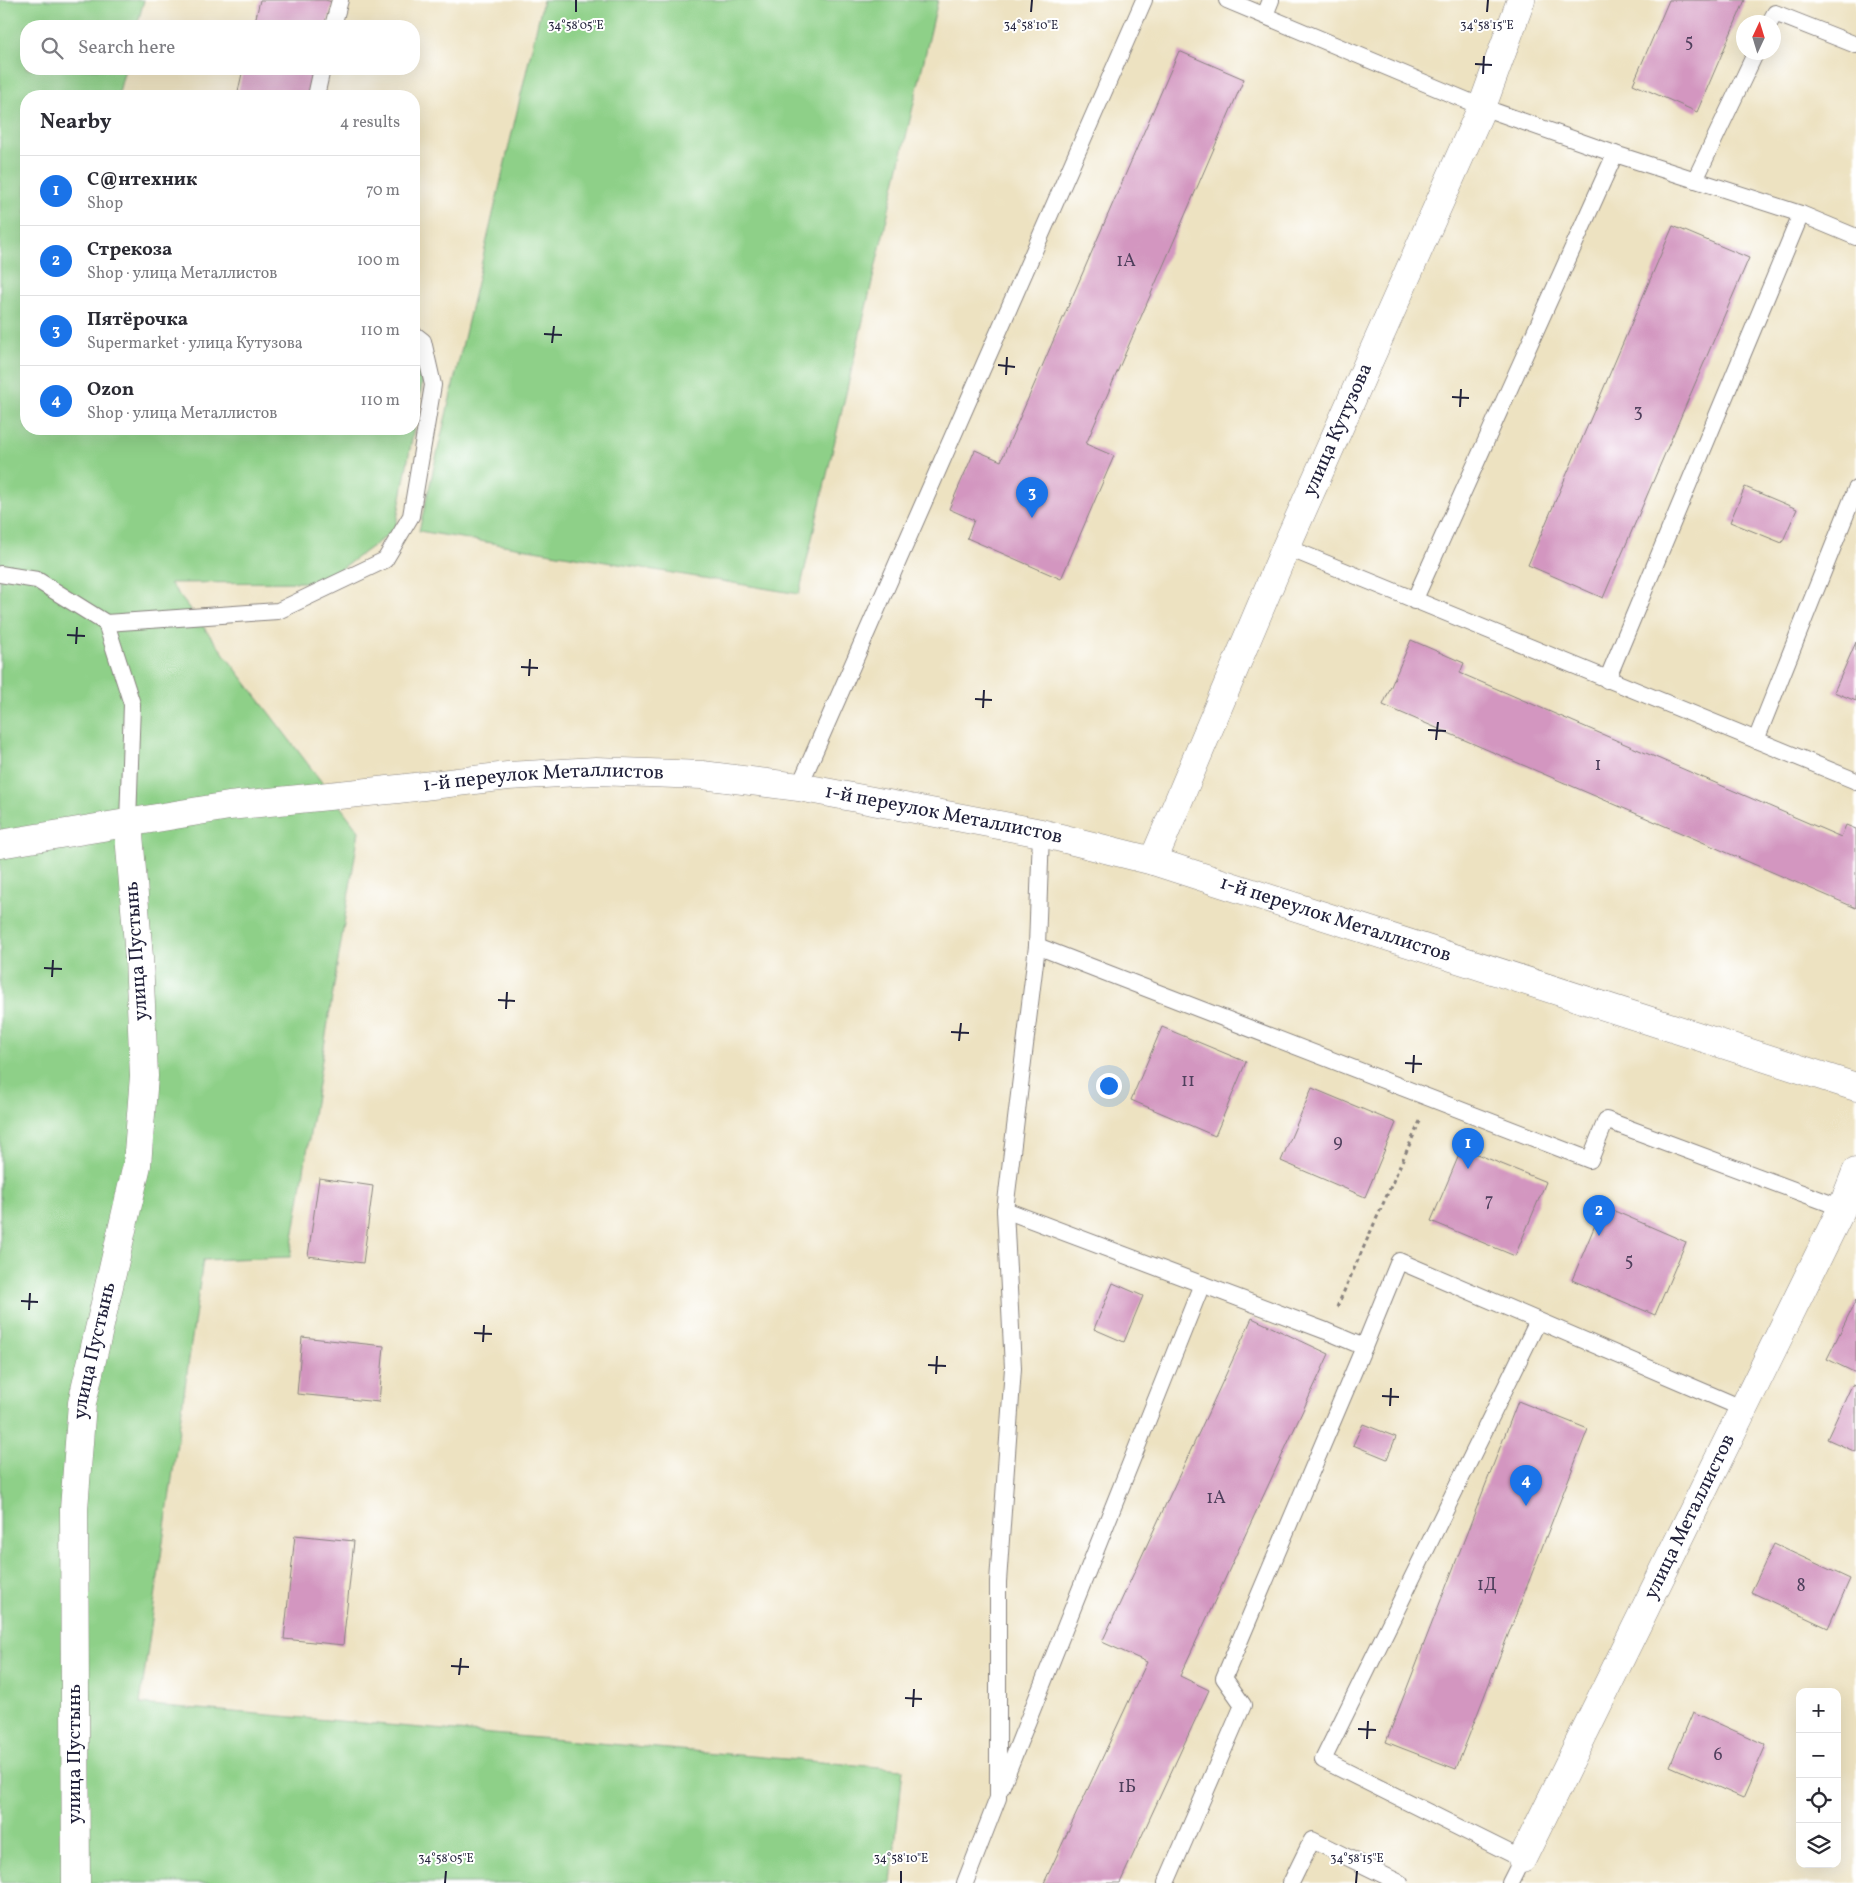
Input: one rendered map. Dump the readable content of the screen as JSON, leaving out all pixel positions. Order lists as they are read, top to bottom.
{
  "streets": {
    "street": [
      "улица Кутузова",
      "1-й переулок Металлистов",
      "улица Пустынь",
      "улица Металлистов"
    ]
  },
  "crossings": [
    ["улица Кутузова", "1-й переулок Металлистов"],
    ["1-й переулок Металлистов", "улица Пустынь"]
  ],
  "house_numbers": [
    "5",
    "1А",
    "3",
    "1",
    "11",
    "9",
    "7",
    "5",
    "1А",
    "1Д",
    "8",
    "6",
    "1Б"
  ],
  "north": "top",
  "page": {
    "search": "Search here",
    "heading": ["Nearby", "4 results"],
    "list": [
      {
        "mark": "1",
        "name": "С@нтехник",
        "note": "Shop",
        "value": "70 m"
      },
      {
        "mark": "2",
        "name": "Стрекоза",
        "note": "Shop · улица Металлистов",
        "value": "100 m"
      },
      {
        "mark": "3",
        "name": "Пятёрочка",
        "note": "Supermarket · улица Кутузова",
        "value": "110 m"
      },
      {
        "mark": "4",
        "name": "Ozon",
        "note": "Shop · улица Металлистов",
        "value": "110 m"
      }
    ],
    "pins": [
      "3",
      "1",
      "2",
      "4"
    ],
    "map_buttons": ["+", "−"]
  },
  "coordinates": ["34°58'05\"E", "34°58'10\"E", "34°58'15\"E"]
}
